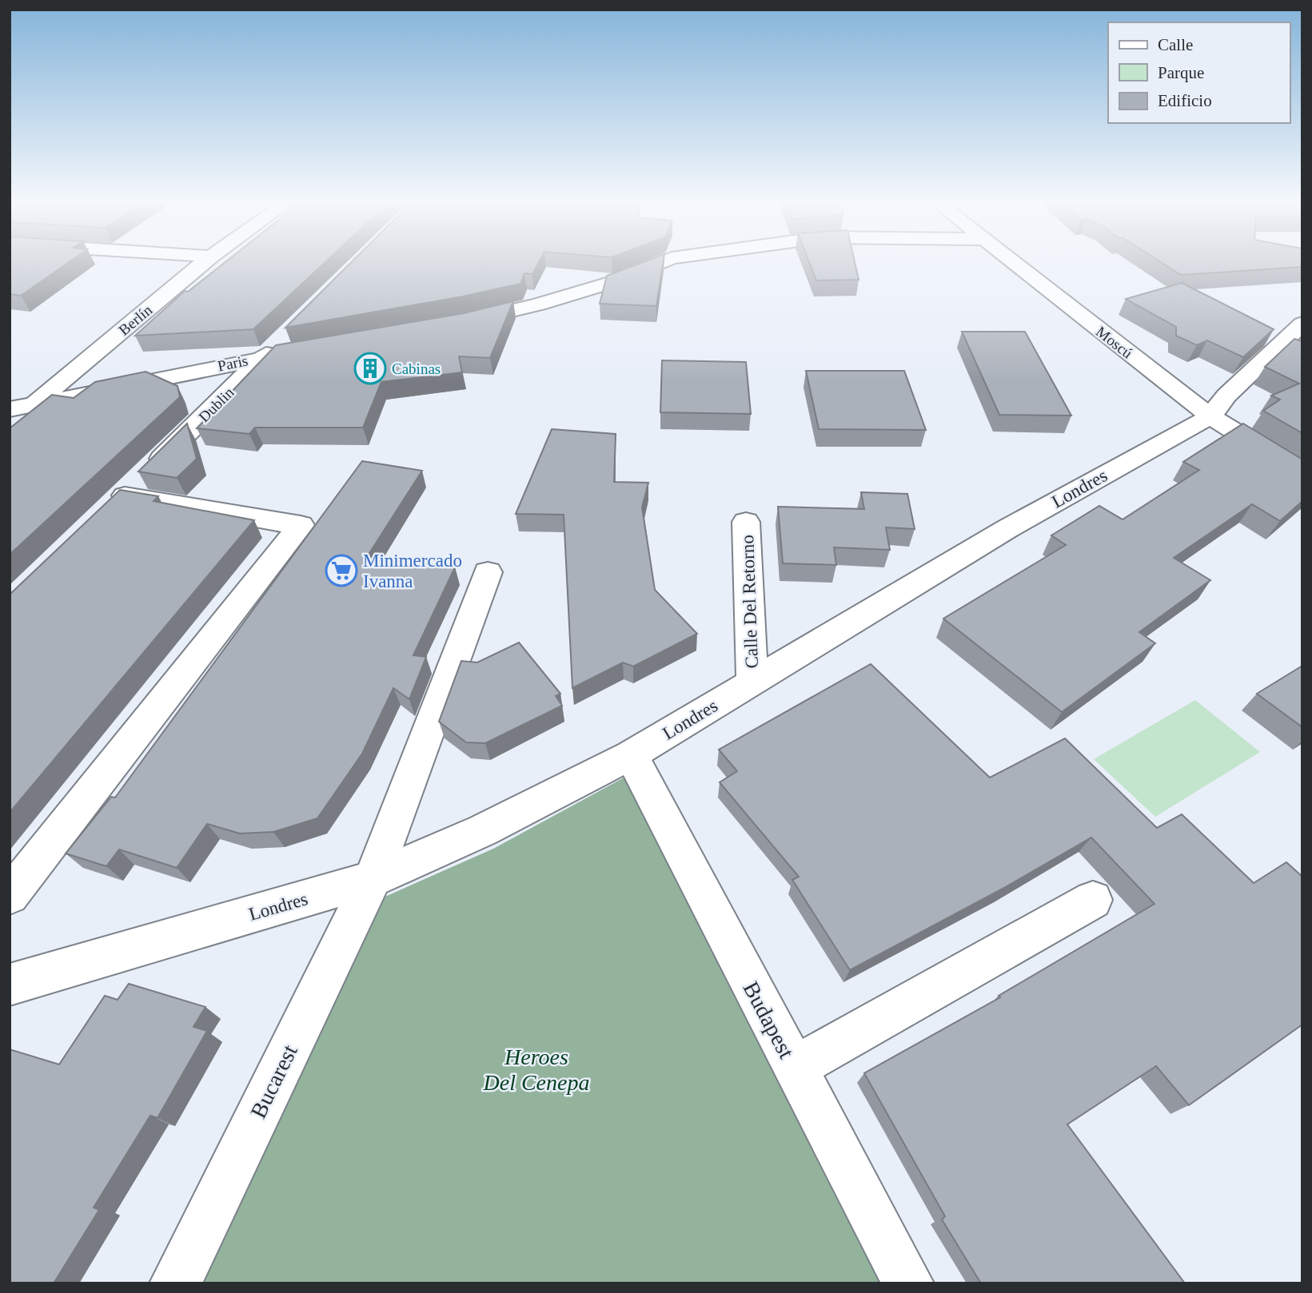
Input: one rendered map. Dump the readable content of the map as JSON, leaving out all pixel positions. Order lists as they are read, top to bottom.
{
  "streets": {
    "street": [
      "Berlín",
      "Moscú",
      "Paris",
      "Dublin",
      "Londres",
      "Calle Del Retorno",
      "Budapest",
      "Bucarest"
    ]
  },
  "crossings": [
    ["Berlín", "Paris"],
    ["Moscú", "Londres"],
    ["Paris", "Dublin"],
    ["Londres", "Calle Del Retorno"],
    ["Londres", "Budapest"],
    ["Londres", "Bucarest"]
  ],
  "parks": ["Heroes Del Cenepa"],
  "places": {
    "building": ["Cabinas"],
    "supermarket": ["Minimercado Ivanna"]
  },
  "legend": ["Calle", "Parque", "Edificio"]
}
